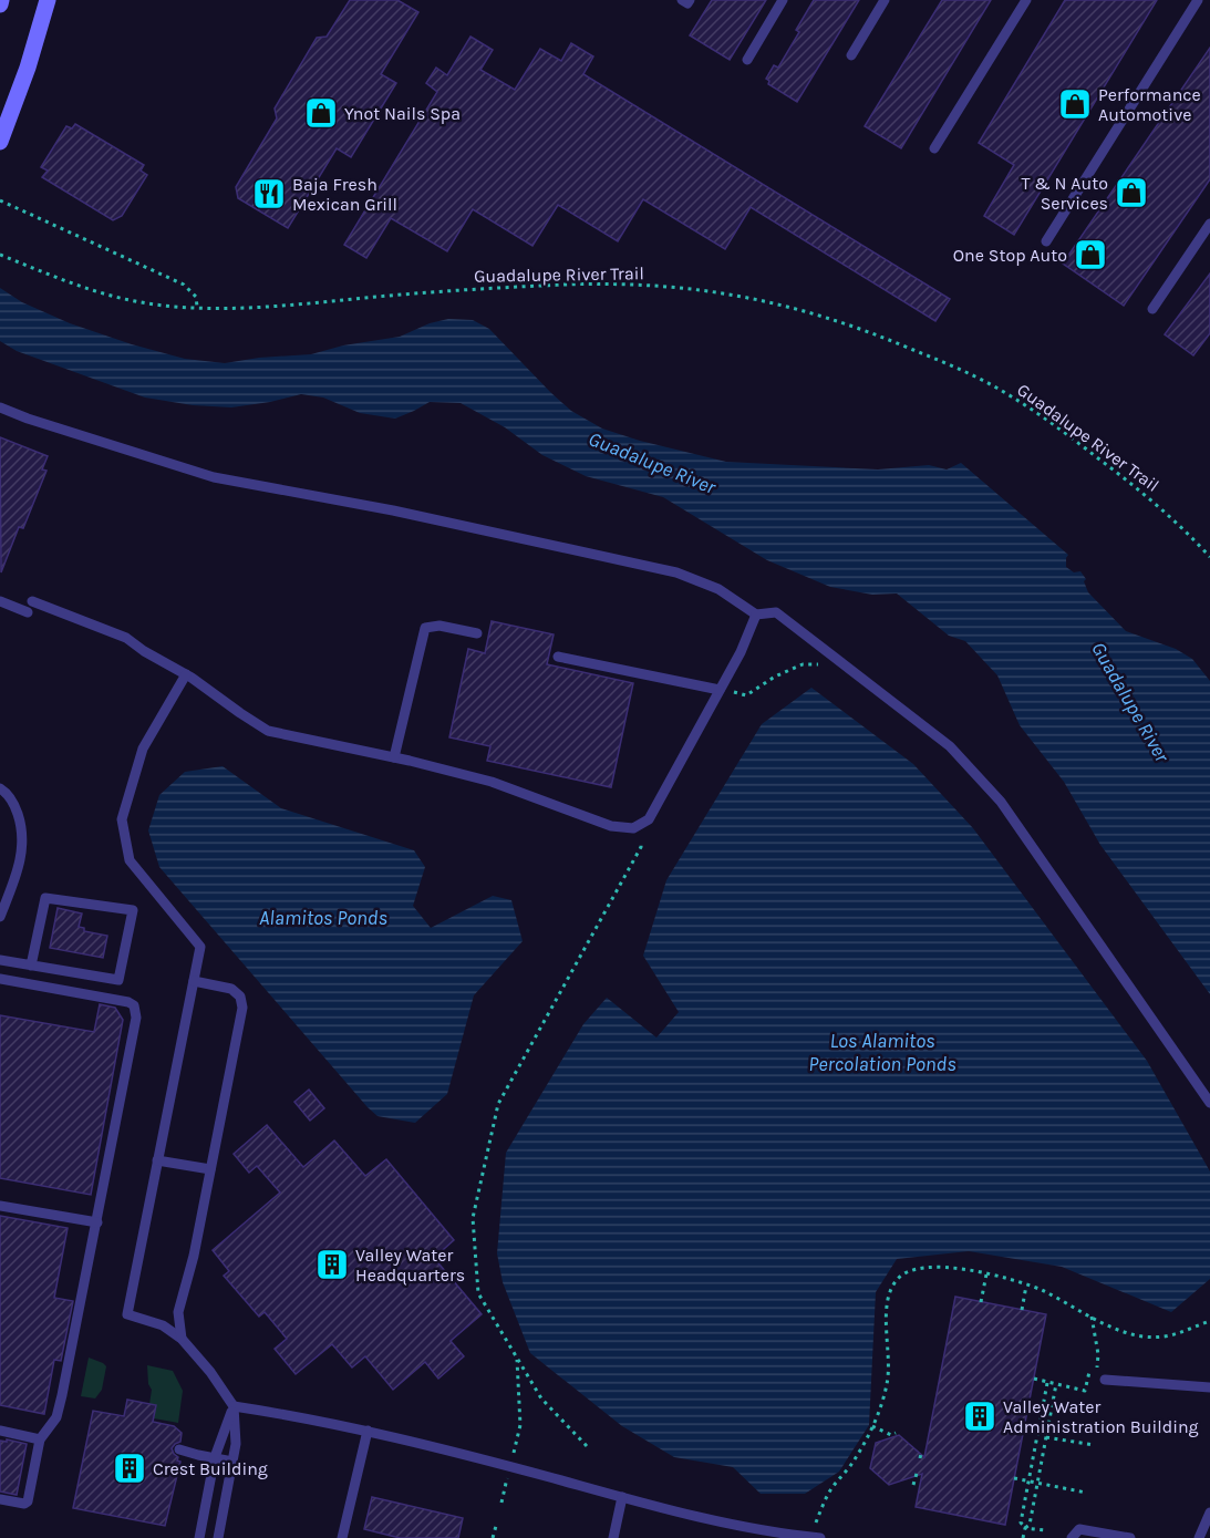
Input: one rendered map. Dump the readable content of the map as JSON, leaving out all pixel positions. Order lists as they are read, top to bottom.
{
  "streets": {
    "path": ["Guadalupe River Trail"]
  },
  "water": ["Guadalupe River", "Alamitos Ponds", "Los Alamitos Percolation Ponds"],
  "places": {
    "shop": [
      "Performance Automotive",
      "Ynot Nails Spa",
      "T & N Auto Services",
      "One Stop Auto"
    ],
    "restaurant": ["Baja Fresh Mexican Grill"],
    "building": ["Valley Water Headquarters", "Valley Water Administration Building", "Crest Building"]
  }
}
